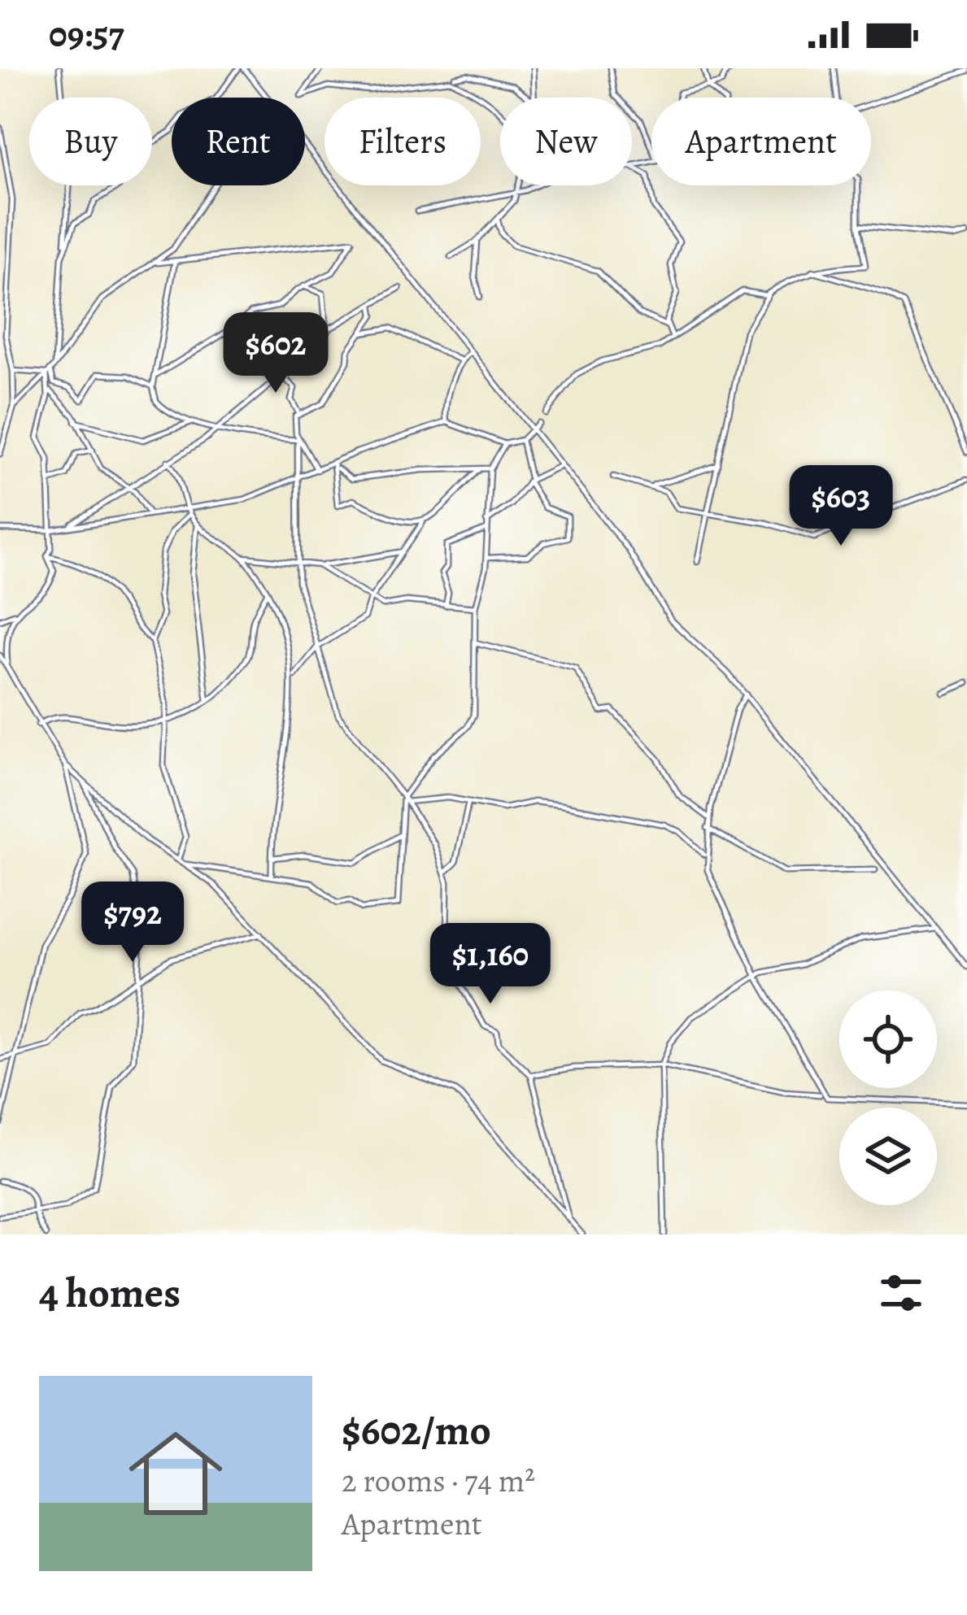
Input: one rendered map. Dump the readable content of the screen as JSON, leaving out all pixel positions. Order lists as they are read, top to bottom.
{
  "page": {
    "status": "09:57",
    "chip": [
      "Buy",
      "Rent",
      "Filters",
      "New",
      "Apartment"
    ],
    "price": [
      "$602",
      "$603",
      "$792",
      "$1,160"
    ],
    "heading": "4 homes",
    "list": [
      {
        "name": "$602/mo",
        "note": "2 rooms · 74 m² · Apartment"
      }
    ]
  }
}
